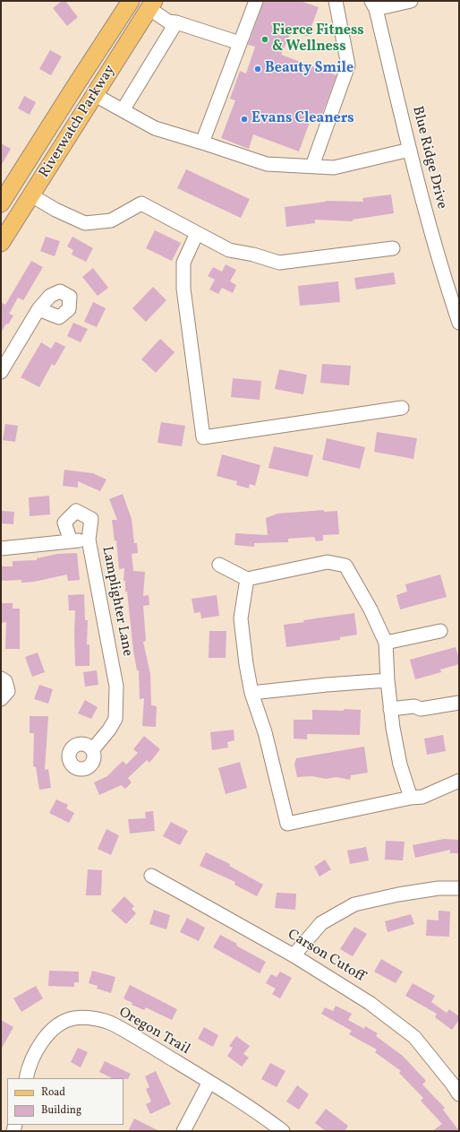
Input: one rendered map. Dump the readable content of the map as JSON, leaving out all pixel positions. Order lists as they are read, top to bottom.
{
  "streets": {
    "main road": ["Riverwatch Parkway"],
    "street": [
      "Blue Ridge Drive",
      "Lamplighter Lane",
      "Carson Cutoff",
      "Oregon Trail"
    ]
  },
  "places": ["Fierce Fitness & Wellness", "Beauty Smile", "Evans Cleaners"],
  "legend": ["Road", "Building"]
}
